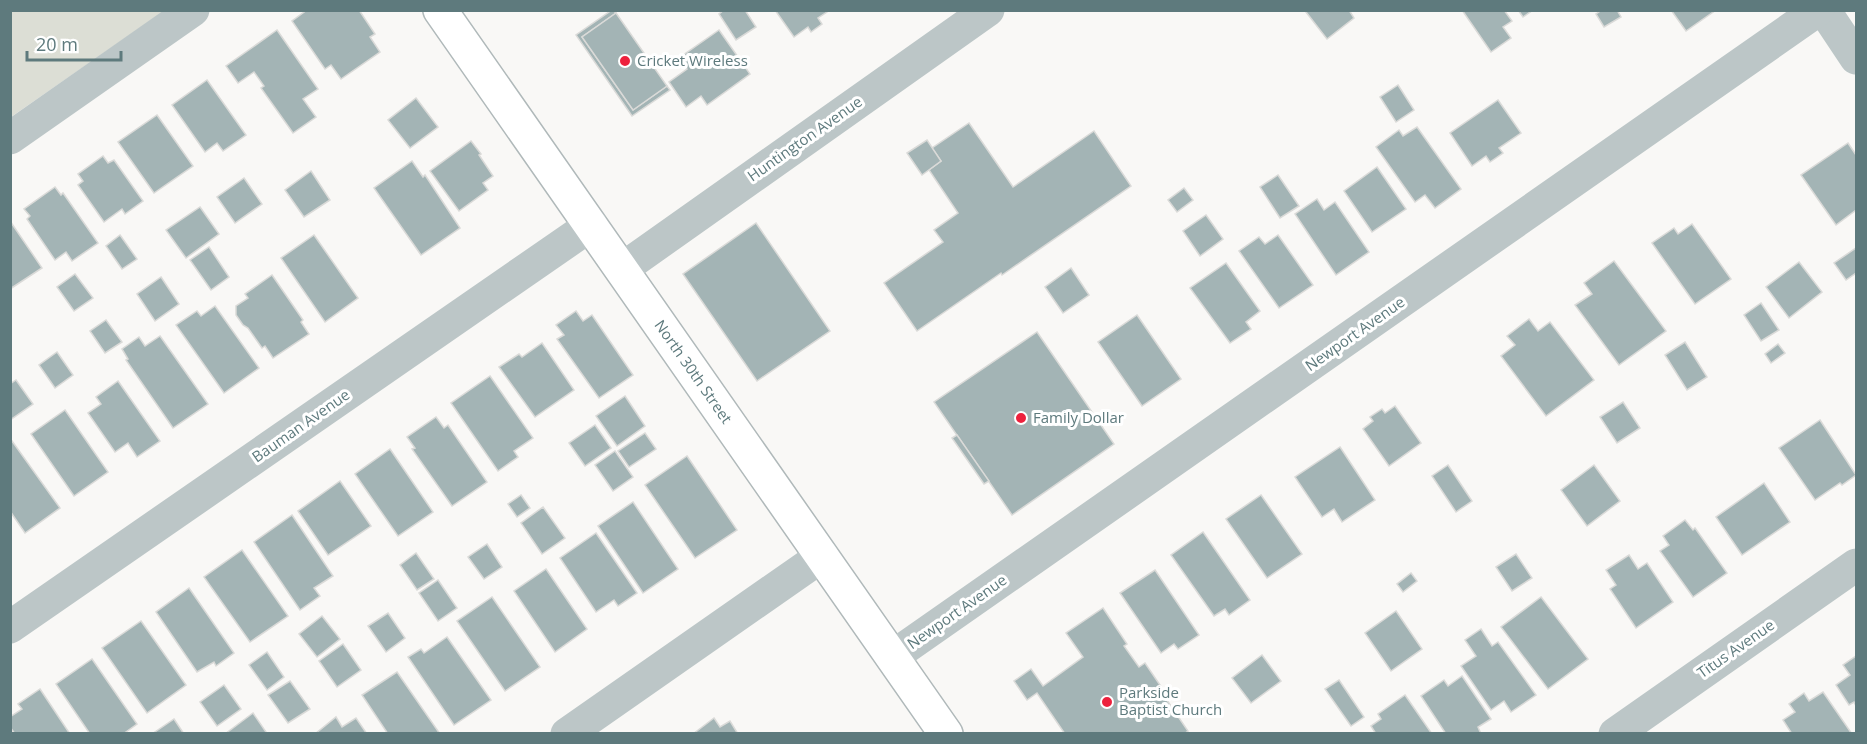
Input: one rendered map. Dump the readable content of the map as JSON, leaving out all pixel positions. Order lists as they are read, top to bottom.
{
  "streets": {
    "highway": ["North 30th Street"],
    "street": [
      "Huntington Avenue",
      "Newport Avenue",
      "Bauman Avenue",
      "Titus Avenue"
    ]
  },
  "crossings": [
    ["Huntington Avenue", "North 30th Street"],
    ["Newport Avenue", "North 30th Street"],
    ["North 30th Street", "Bauman Avenue"]
  ],
  "places": ["Cricket Wireless", "Family Dollar", "Parkside Baptist Church"],
  "scale_bar": "20 m"
}
